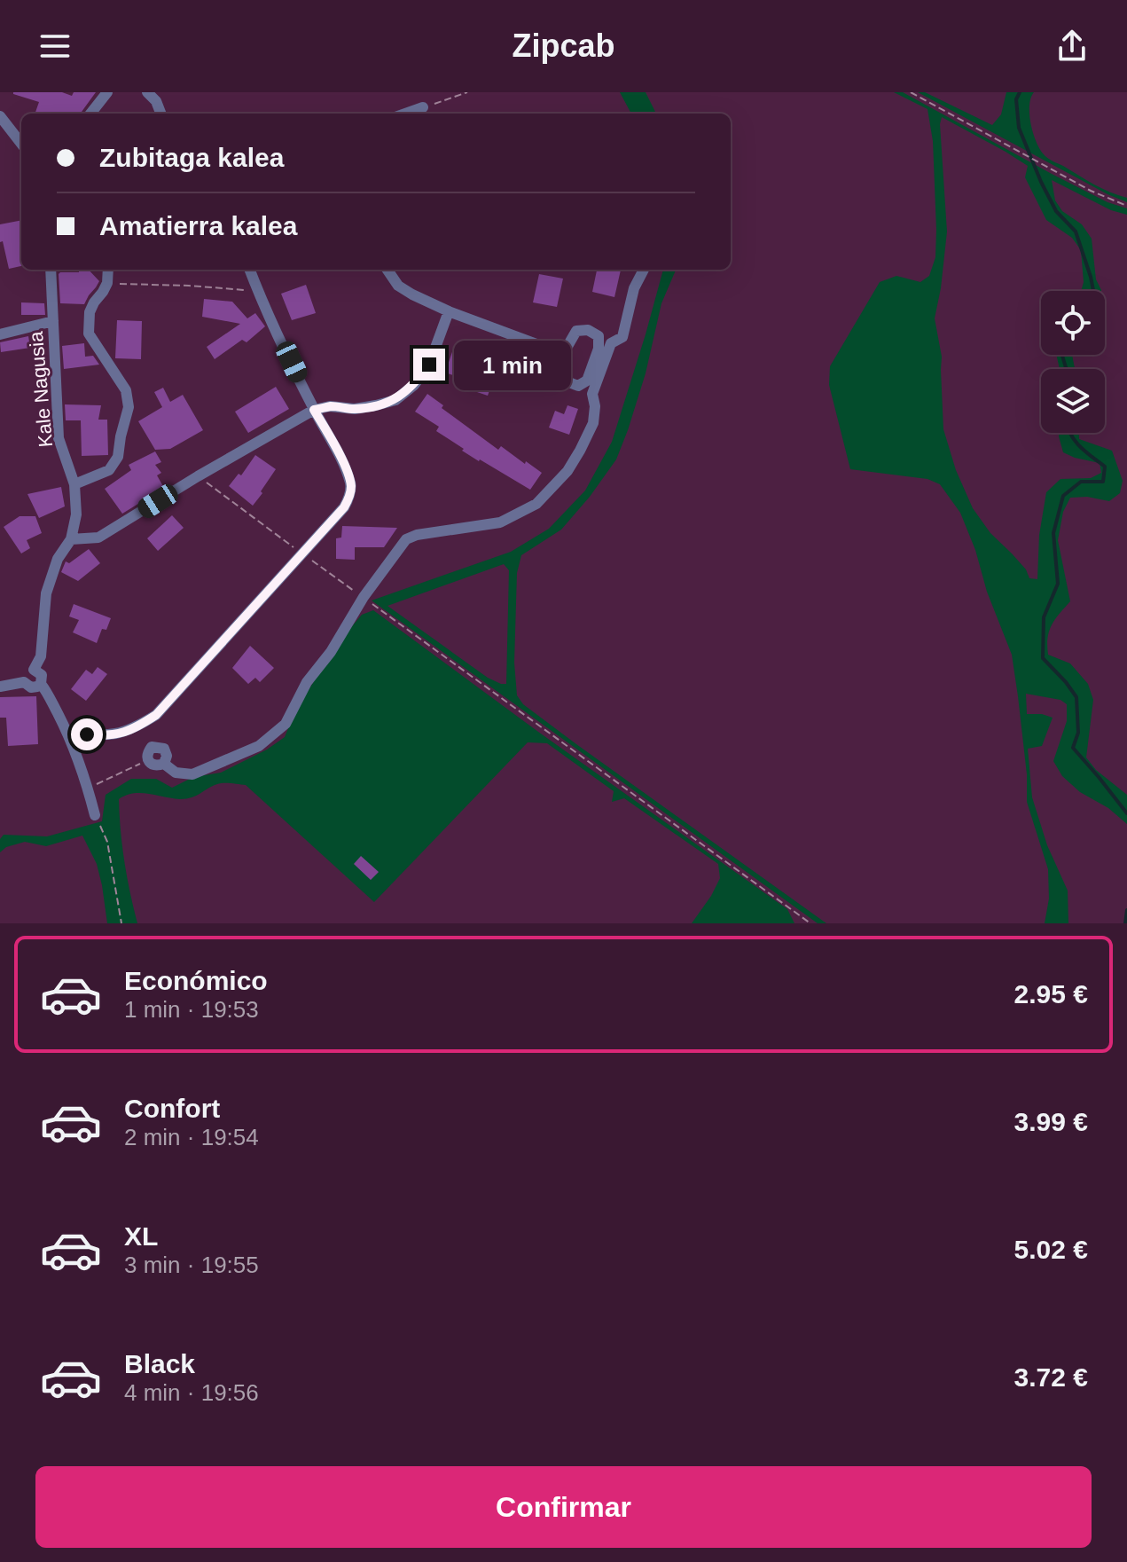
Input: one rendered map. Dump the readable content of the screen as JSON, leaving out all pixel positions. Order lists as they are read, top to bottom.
{
  "streets": {
    "street": ["Kale Nagusia"]
  },
  "page": {
    "header": "Zipcab",
    "banner": ["Zubitaga kalea", "Amatierra kalea"],
    "bubble": "1 min",
    "list": [
      {
        "name": "Económico",
        "note": "1 min · 19:53",
        "value": "2.95 €"
      },
      {
        "name": "Confort",
        "note": "2 min · 19:54",
        "value": "3.99 €"
      },
      {
        "name": "XL",
        "note": "3 min · 19:55",
        "value": "5.02 €"
      },
      {
        "name": "Black",
        "note": "4 min · 19:56",
        "value": "3.72 €"
      }
    ],
    "buttons": "Confirmar"
  }
}
